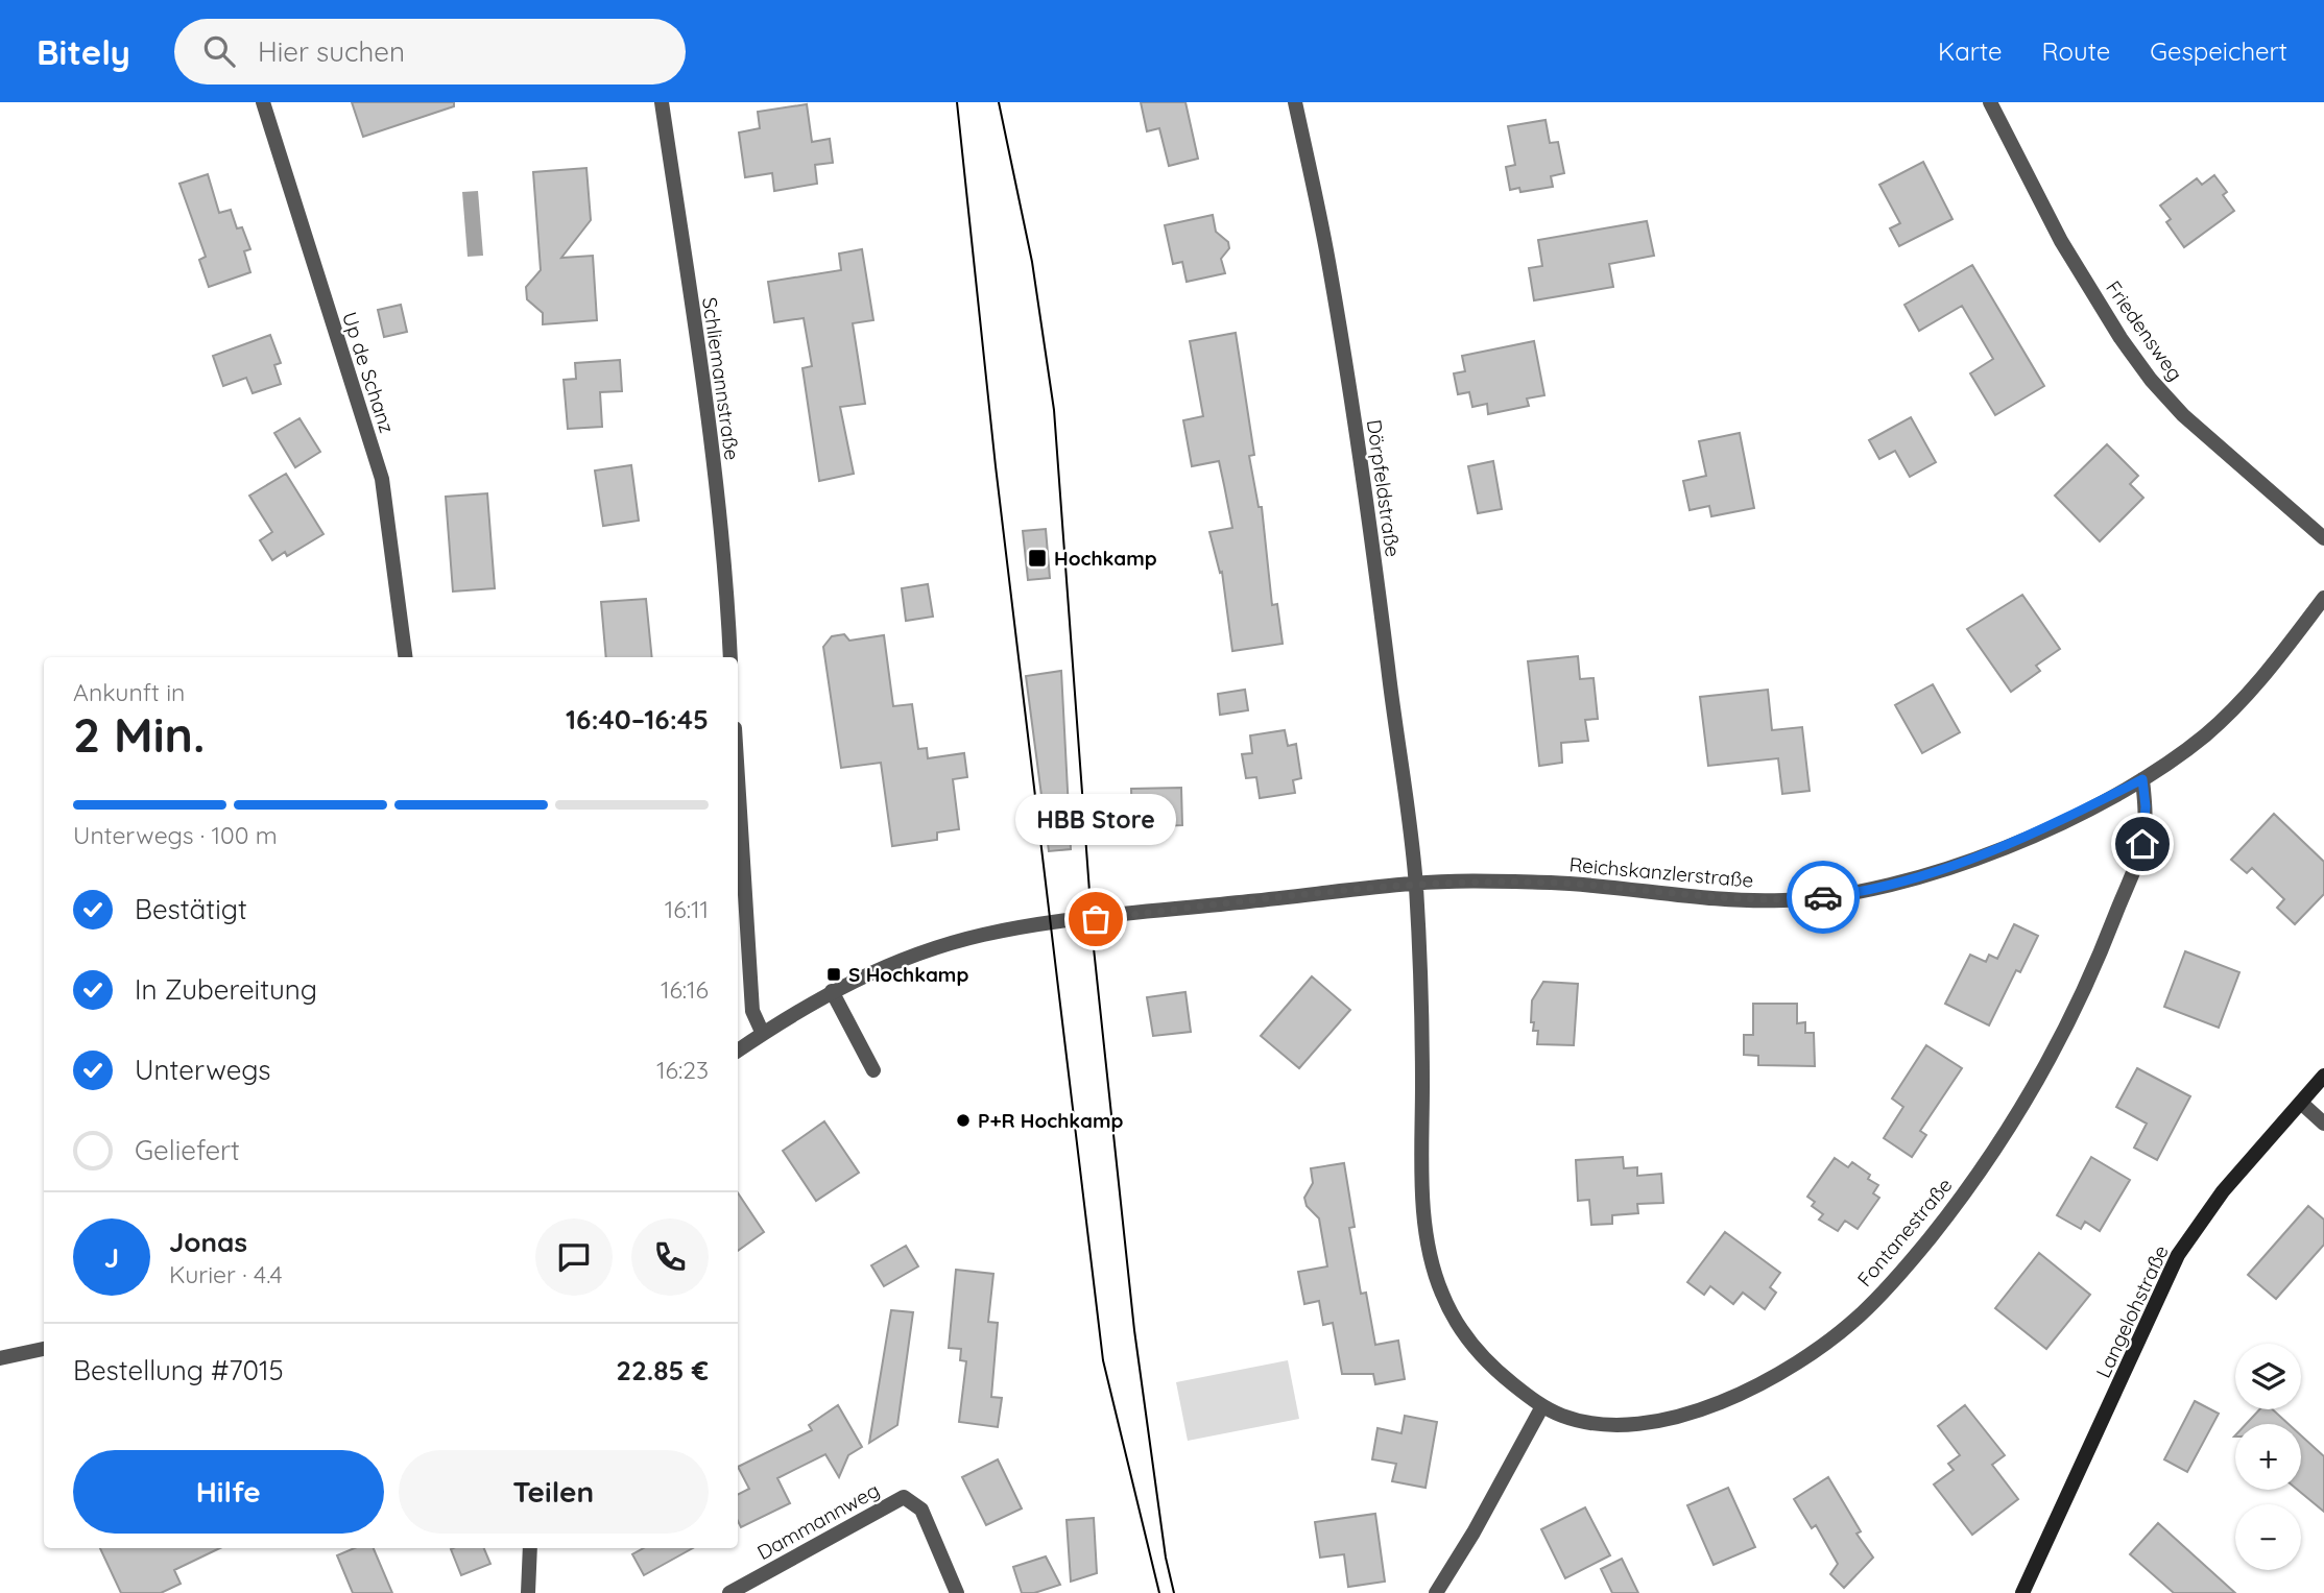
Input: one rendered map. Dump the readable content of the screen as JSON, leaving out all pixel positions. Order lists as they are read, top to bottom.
{
  "streets": {
    "street": [
      "Friedensweg",
      "Up de Schanz",
      "Schliemannstraße",
      "Dörpfeldstraße",
      "Reichskanzlerstraße",
      "Fontanestraße",
      "Langelohstraße",
      "Dammannweg"
    ]
  },
  "crossings": [
    ["Dörpfeldstraße", "Reichskanzlerstraße"],
    ["Dörpfeldstraße", "Fontanestraße"],
    ["Reichskanzlerstraße", "Fontanestraße"]
  ],
  "places": {
    "transit": ["Hochkamp", "S Hochkamp"],
    "other": ["HBB Store", "P+R Hochkamp"]
  },
  "page": {
    "header": "Bitely",
    "search": "Hier suchen",
    "nav": ["Karte", "Route", "Gespeichert"],
    "heading": ["2 Min.", "Ankunft in", "16:40–16:45"],
    "panel": [
      "Jonas",
      "Kurier · 4.4",
      "Bestellung #7015",
      "22.85 €"
    ],
    "bar": "Unterwegs · 100 m",
    "bubble": "HBB Store",
    "list": [
      ["Bestätigt", "16:11"],
      ["In Zubereitung", "16:16"],
      ["Unterwegs", "16:23"],
      "Geliefert"
    ],
    "round": "J",
    "map_buttons": ["+", "−"],
    "buttons": ["Hilfe", "Teilen"]
  }
}
